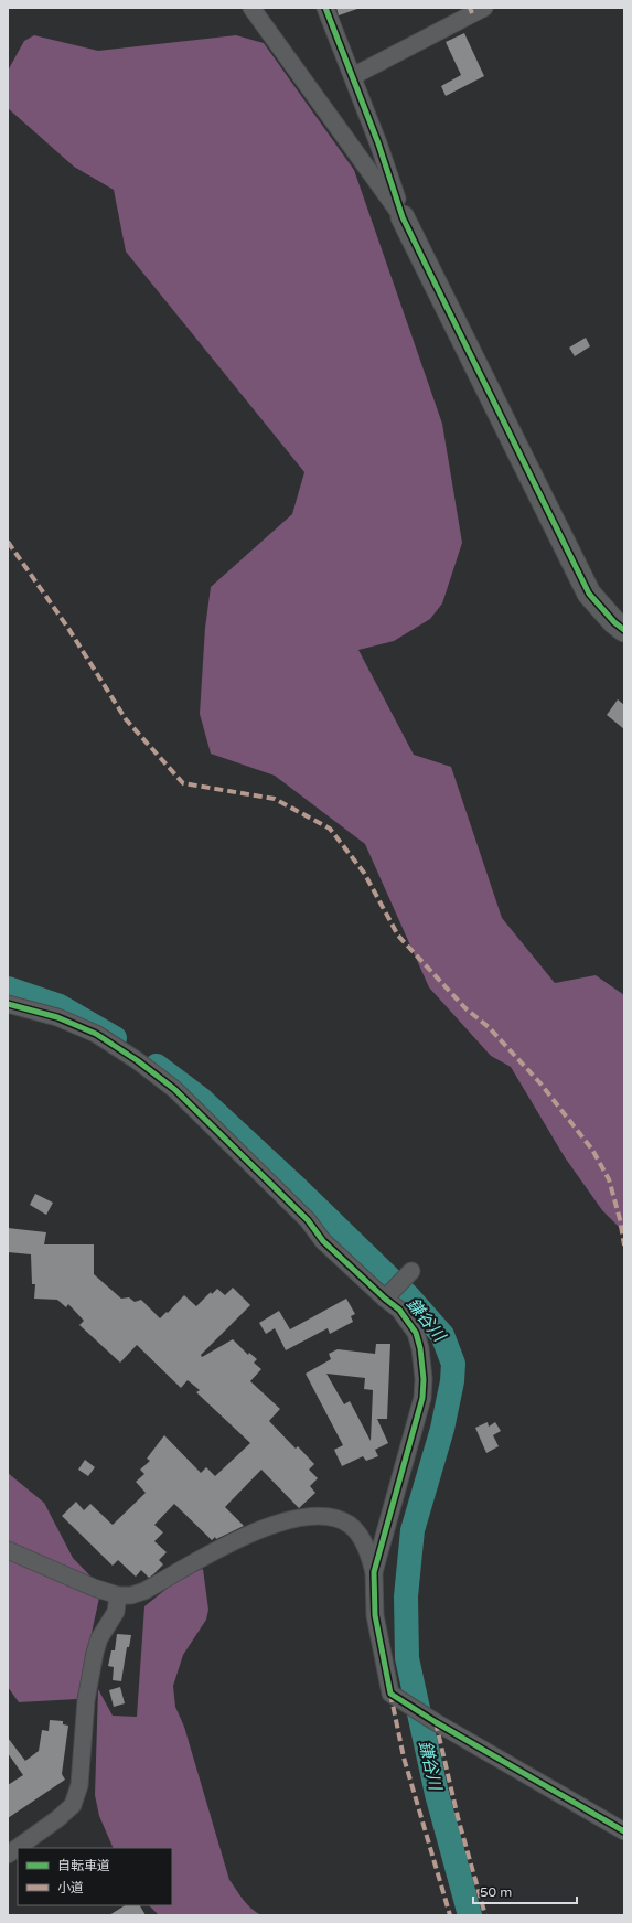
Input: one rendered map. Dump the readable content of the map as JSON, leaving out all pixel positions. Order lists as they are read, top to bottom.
{
  "water": ["鎌谷川"],
  "legend": ["自転車道", "小道"],
  "scale_bar": "50 m"
}
